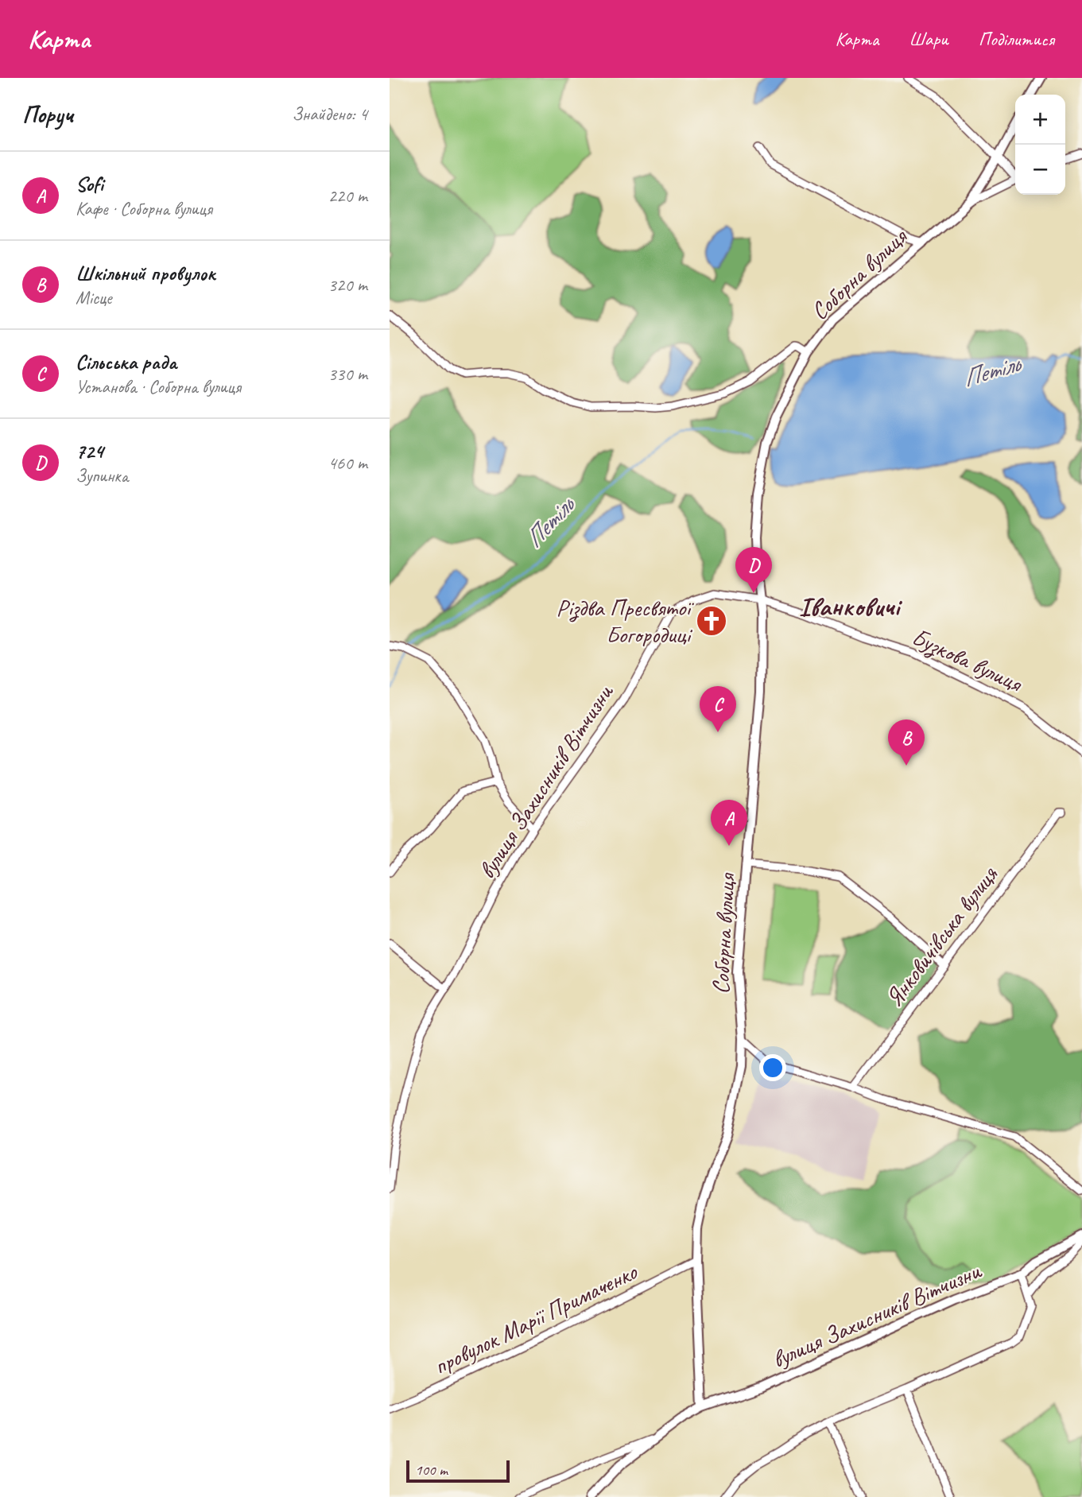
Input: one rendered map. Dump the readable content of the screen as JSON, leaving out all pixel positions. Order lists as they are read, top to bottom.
{
  "streets": {
    "street": [
      "Соборна вулиця",
      "Бузкова вулиця",
      "вулиця Захисників Вітчизни",
      "Янковичівська вулиця",
      "провулок Марії Примаченко"
    ]
  },
  "crossings": [
    ["Соборна вулиця", "Бузкова вулиця"],
    ["Соборна вулиця", "вулиця Захисників Вітчизни"],
    ["Соборна вулиця", "провулок Марії Примаченко"],
    ["Бузкова вулиця", "вулиця Захисників Вітчизни"]
  ],
  "districts": ["Іванковичі"],
  "water": ["Петіль"],
  "places": {
    "church": ["Різдва Пресвятої Богородиці"]
  },
  "scale_bar": "100 m",
  "page": {
    "header": "Карта",
    "nav": ["Карта", "Шари", "Поділитися"],
    "heading": ["Поруч", "Знайдено: 4"],
    "map_buttons": ["+", "−"],
    "list": [
      {
        "mark": "A",
        "name": "Sofi",
        "note": "Кафе · Соборна вулиця",
        "value": "220 m"
      },
      {
        "mark": "B",
        "name": "Шкільний провулок",
        "note": "Місце",
        "value": "320 m"
      },
      {
        "mark": "C",
        "name": "Cільська рада",
        "note": "Установа · Соборна вулиця",
        "value": "330 m"
      },
      {
        "mark": "D",
        "name": "724",
        "note": "Зупинка",
        "value": "460 m"
      }
    ],
    "pins": [
      "D",
      "C",
      "B",
      "A"
    ],
    "scale": "100 m"
  }
}
